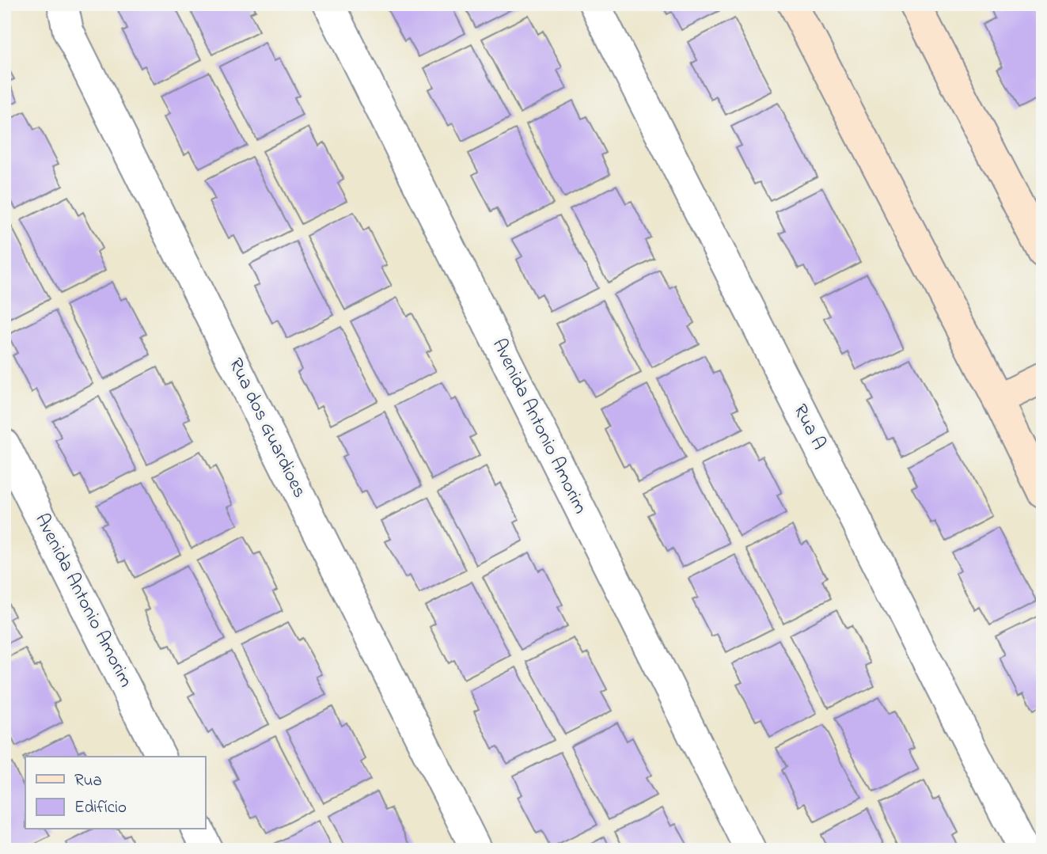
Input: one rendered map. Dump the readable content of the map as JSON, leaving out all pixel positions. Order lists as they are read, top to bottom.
{
  "streets": {
    "street": ["Avenida Antonio Amorim", "Rua A", "Rua dos Guardioes"]
  },
  "legend": ["Rua", "Edifício"]
}
